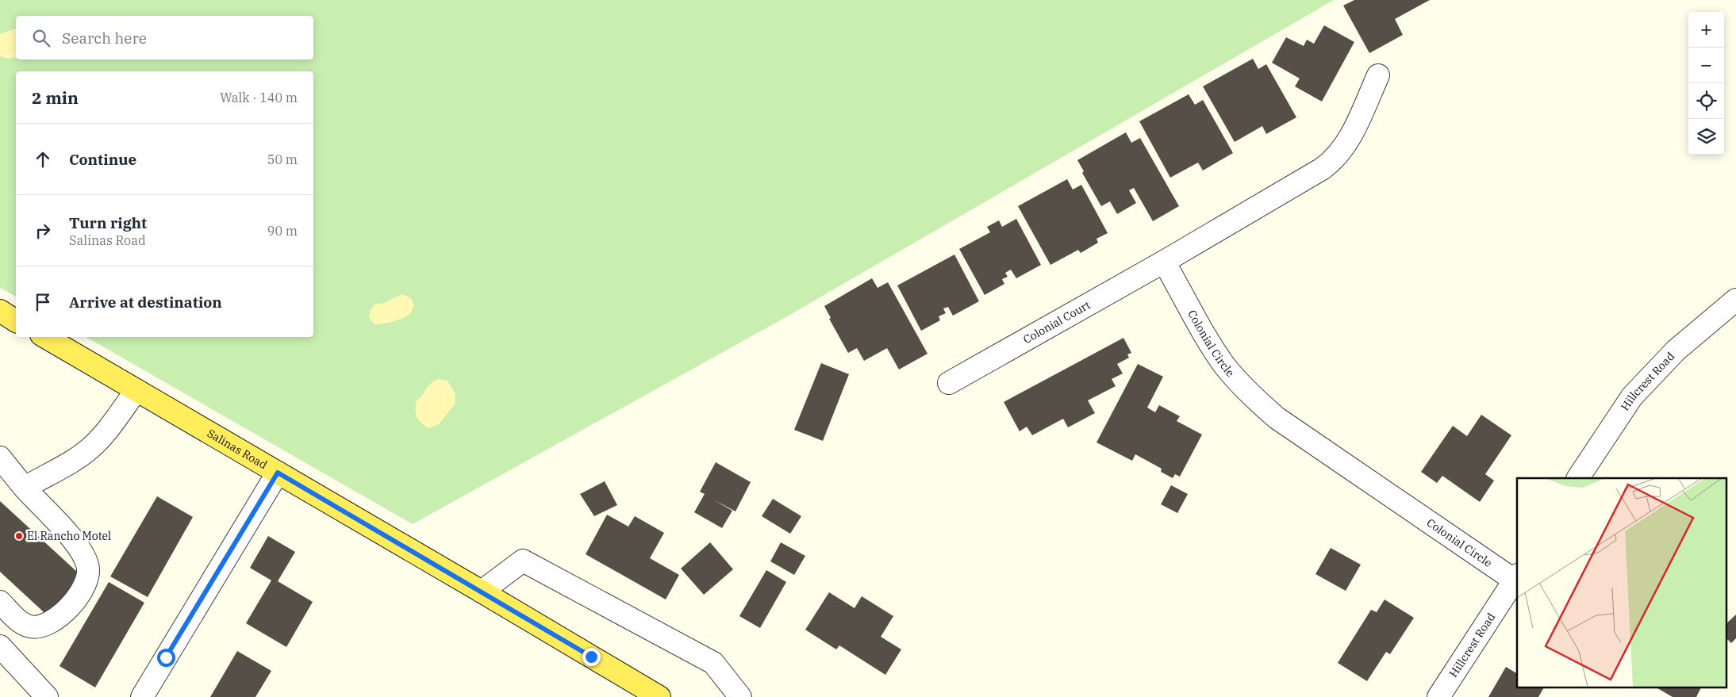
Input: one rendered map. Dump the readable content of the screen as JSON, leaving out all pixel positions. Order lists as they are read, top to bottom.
{
  "streets": {
    "main road": ["Salinas Road"],
    "street": ["Colonial Court", "Colonial Circle", "Hillcrest Road"]
  },
  "crossings": [
    ["Colonial Court", "Colonial Circle"],
    ["Colonial Circle", "Hillcrest Road"]
  ],
  "places": ["El Rancho Motel"],
  "page": {
    "map_buttons": ["+", "−"],
    "search": "Search here",
    "heading": ["2 min", "Walk · 140 m"],
    "list": [
      ["Continue", "50 m"],
      ["Turn right", "Salinas Road", "90 m"],
      "Arrive at destination"
    ]
  }
}
